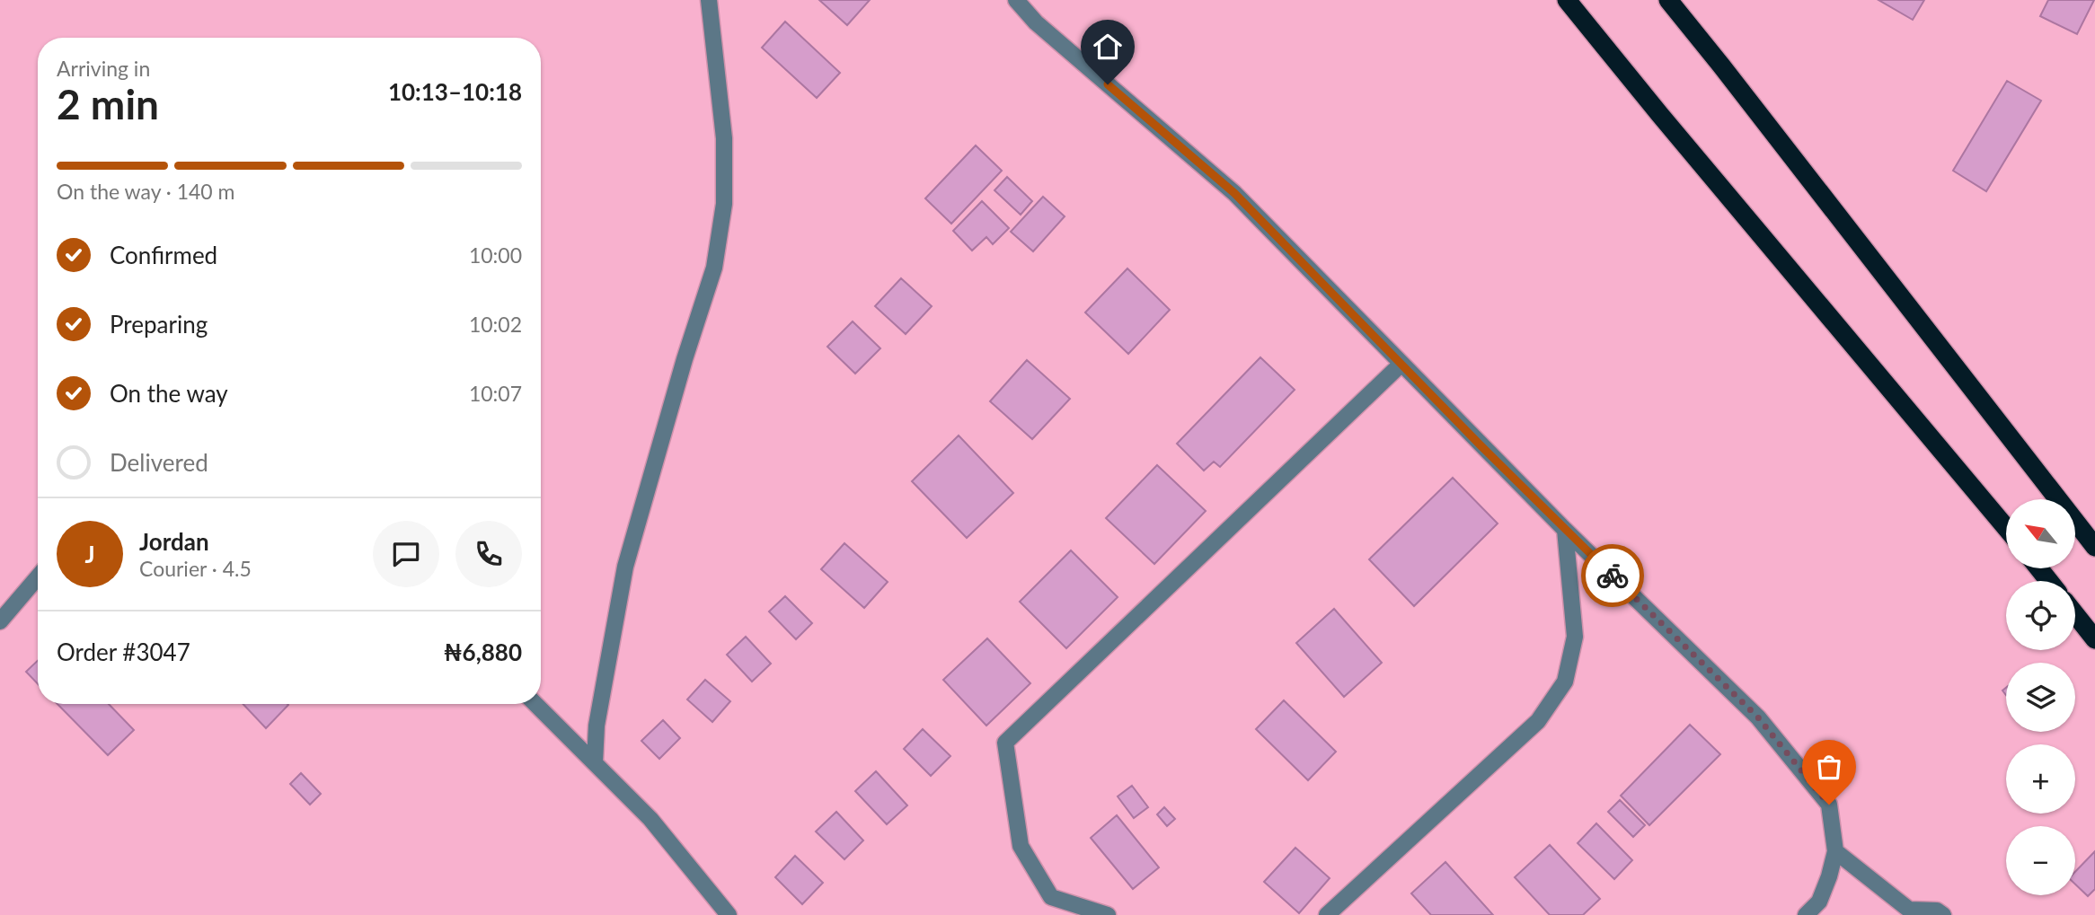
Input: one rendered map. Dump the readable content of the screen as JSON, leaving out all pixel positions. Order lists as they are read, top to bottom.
{
  "north": "top left",
  "page": {
    "heading": ["2 min", "Arriving in", "10:13–10:18"],
    "panel": [
      "Jordan",
      "Courier · 4.5",
      "Order #3047",
      "₦6,880"
    ],
    "bar": "On the way · 140 m",
    "list": [
      ["Confirmed", "10:00"],
      ["Preparing", "10:02"],
      ["On the way", "10:07"],
      "Delivered"
    ],
    "map_buttons": ["+", "−"],
    "round": "J"
  }
}
